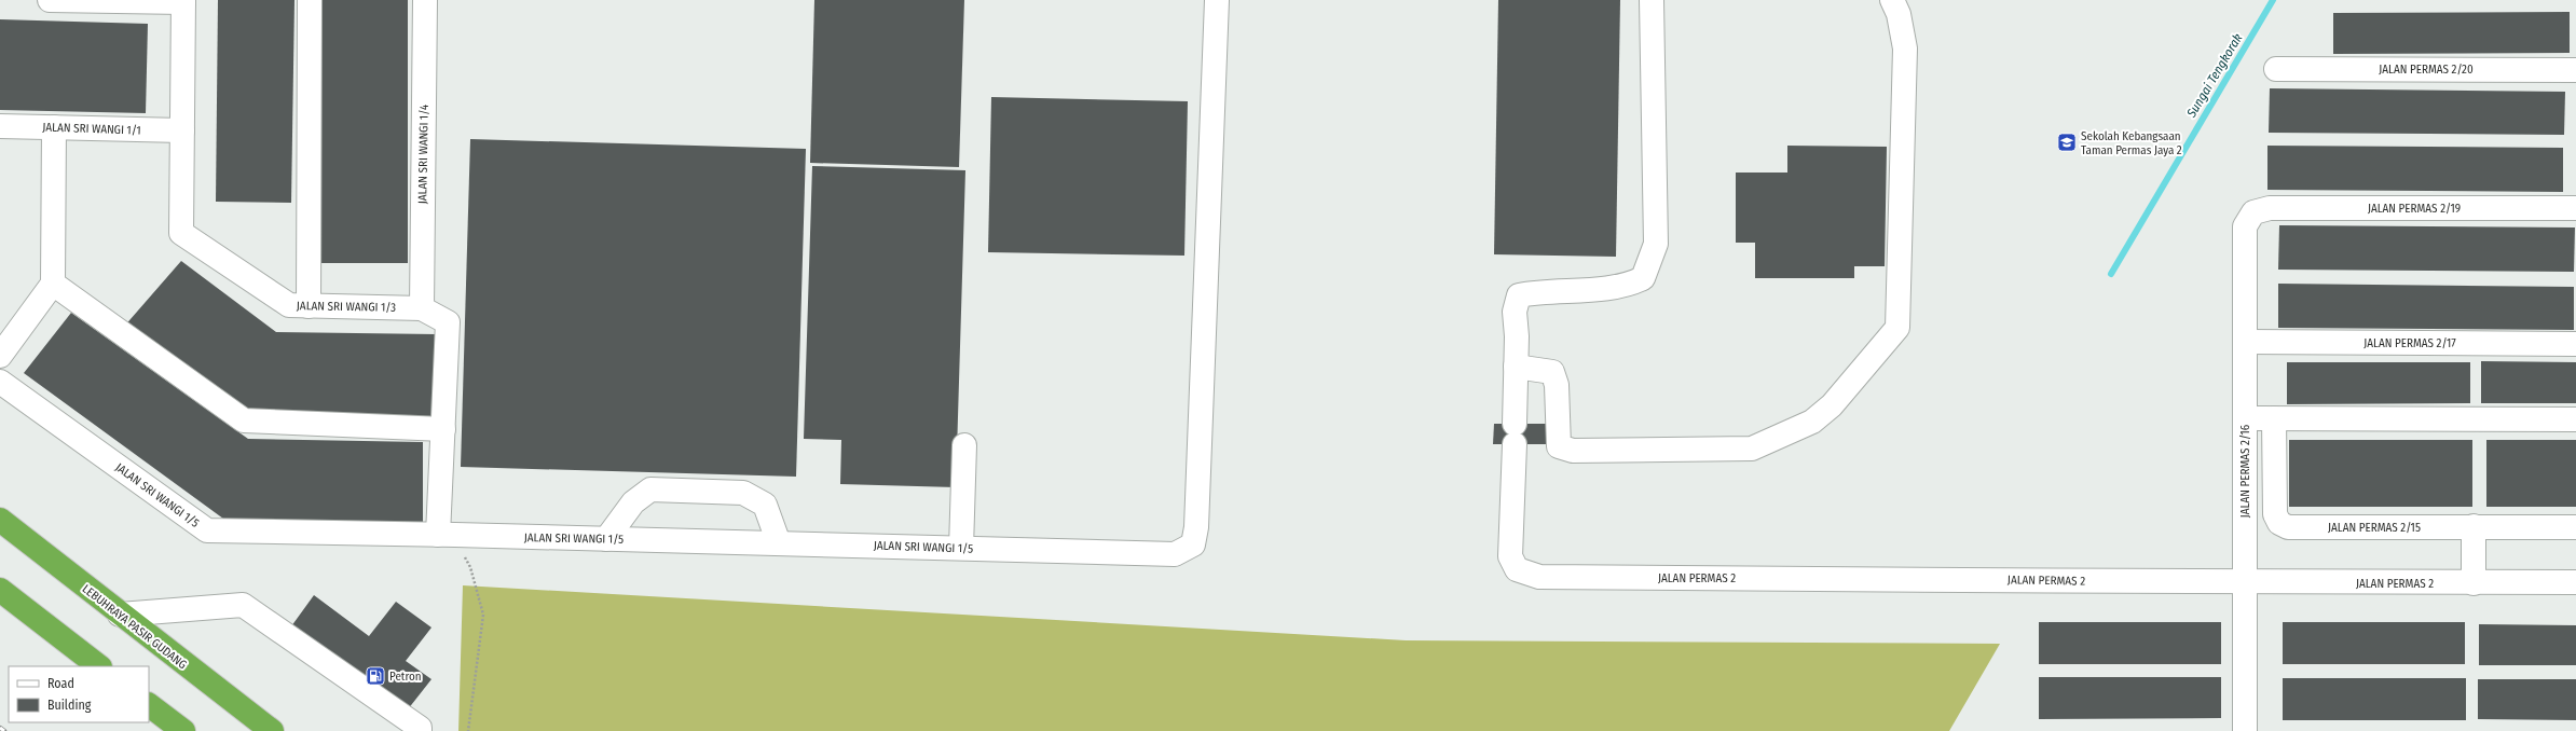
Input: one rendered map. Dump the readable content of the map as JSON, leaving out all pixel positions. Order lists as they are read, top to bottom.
{
  "streets": {
    "highway": ["LEBUHRAYA PASIR GUDANG"],
    "street": [
      "JALAN PERMAS 2/20",
      "JALAN SRI WANGI 1/1",
      "JALAN SRI WANGI 1/4",
      "JALAN PERMAS 2/19",
      "JALAN SRI WANGI 1/3",
      "JALAN PERMAS 2/17",
      "JALAN PERMAS 2/16",
      "JALAN SRI WANGI 1/5",
      "JALAN PERMAS 2/15",
      "JALAN PERMAS 2"
    ]
  },
  "crossings": [
    ["JALAN SRI WANGI 1/1", "JALAN SRI WANGI 1/3"],
    ["JALAN SRI WANGI 1/4", "JALAN SRI WANGI 1/3"],
    ["JALAN PERMAS 2/19", "JALAN PERMAS 2/16"],
    ["JALAN SRI WANGI 1/3", "JALAN SRI WANGI 1/5"],
    ["JALAN PERMAS 2/17", "JALAN PERMAS 2/16"],
    ["JALAN PERMAS 2/16", "JALAN PERMAS 2"]
  ],
  "water": ["Sungai Tengkorak"],
  "places": {
    "school or university": ["Sekolah Kebangsaan Taman Permas Jaya 2"],
    "fuel station": ["Petron"]
  },
  "legend": ["Road", "Building"]
}
